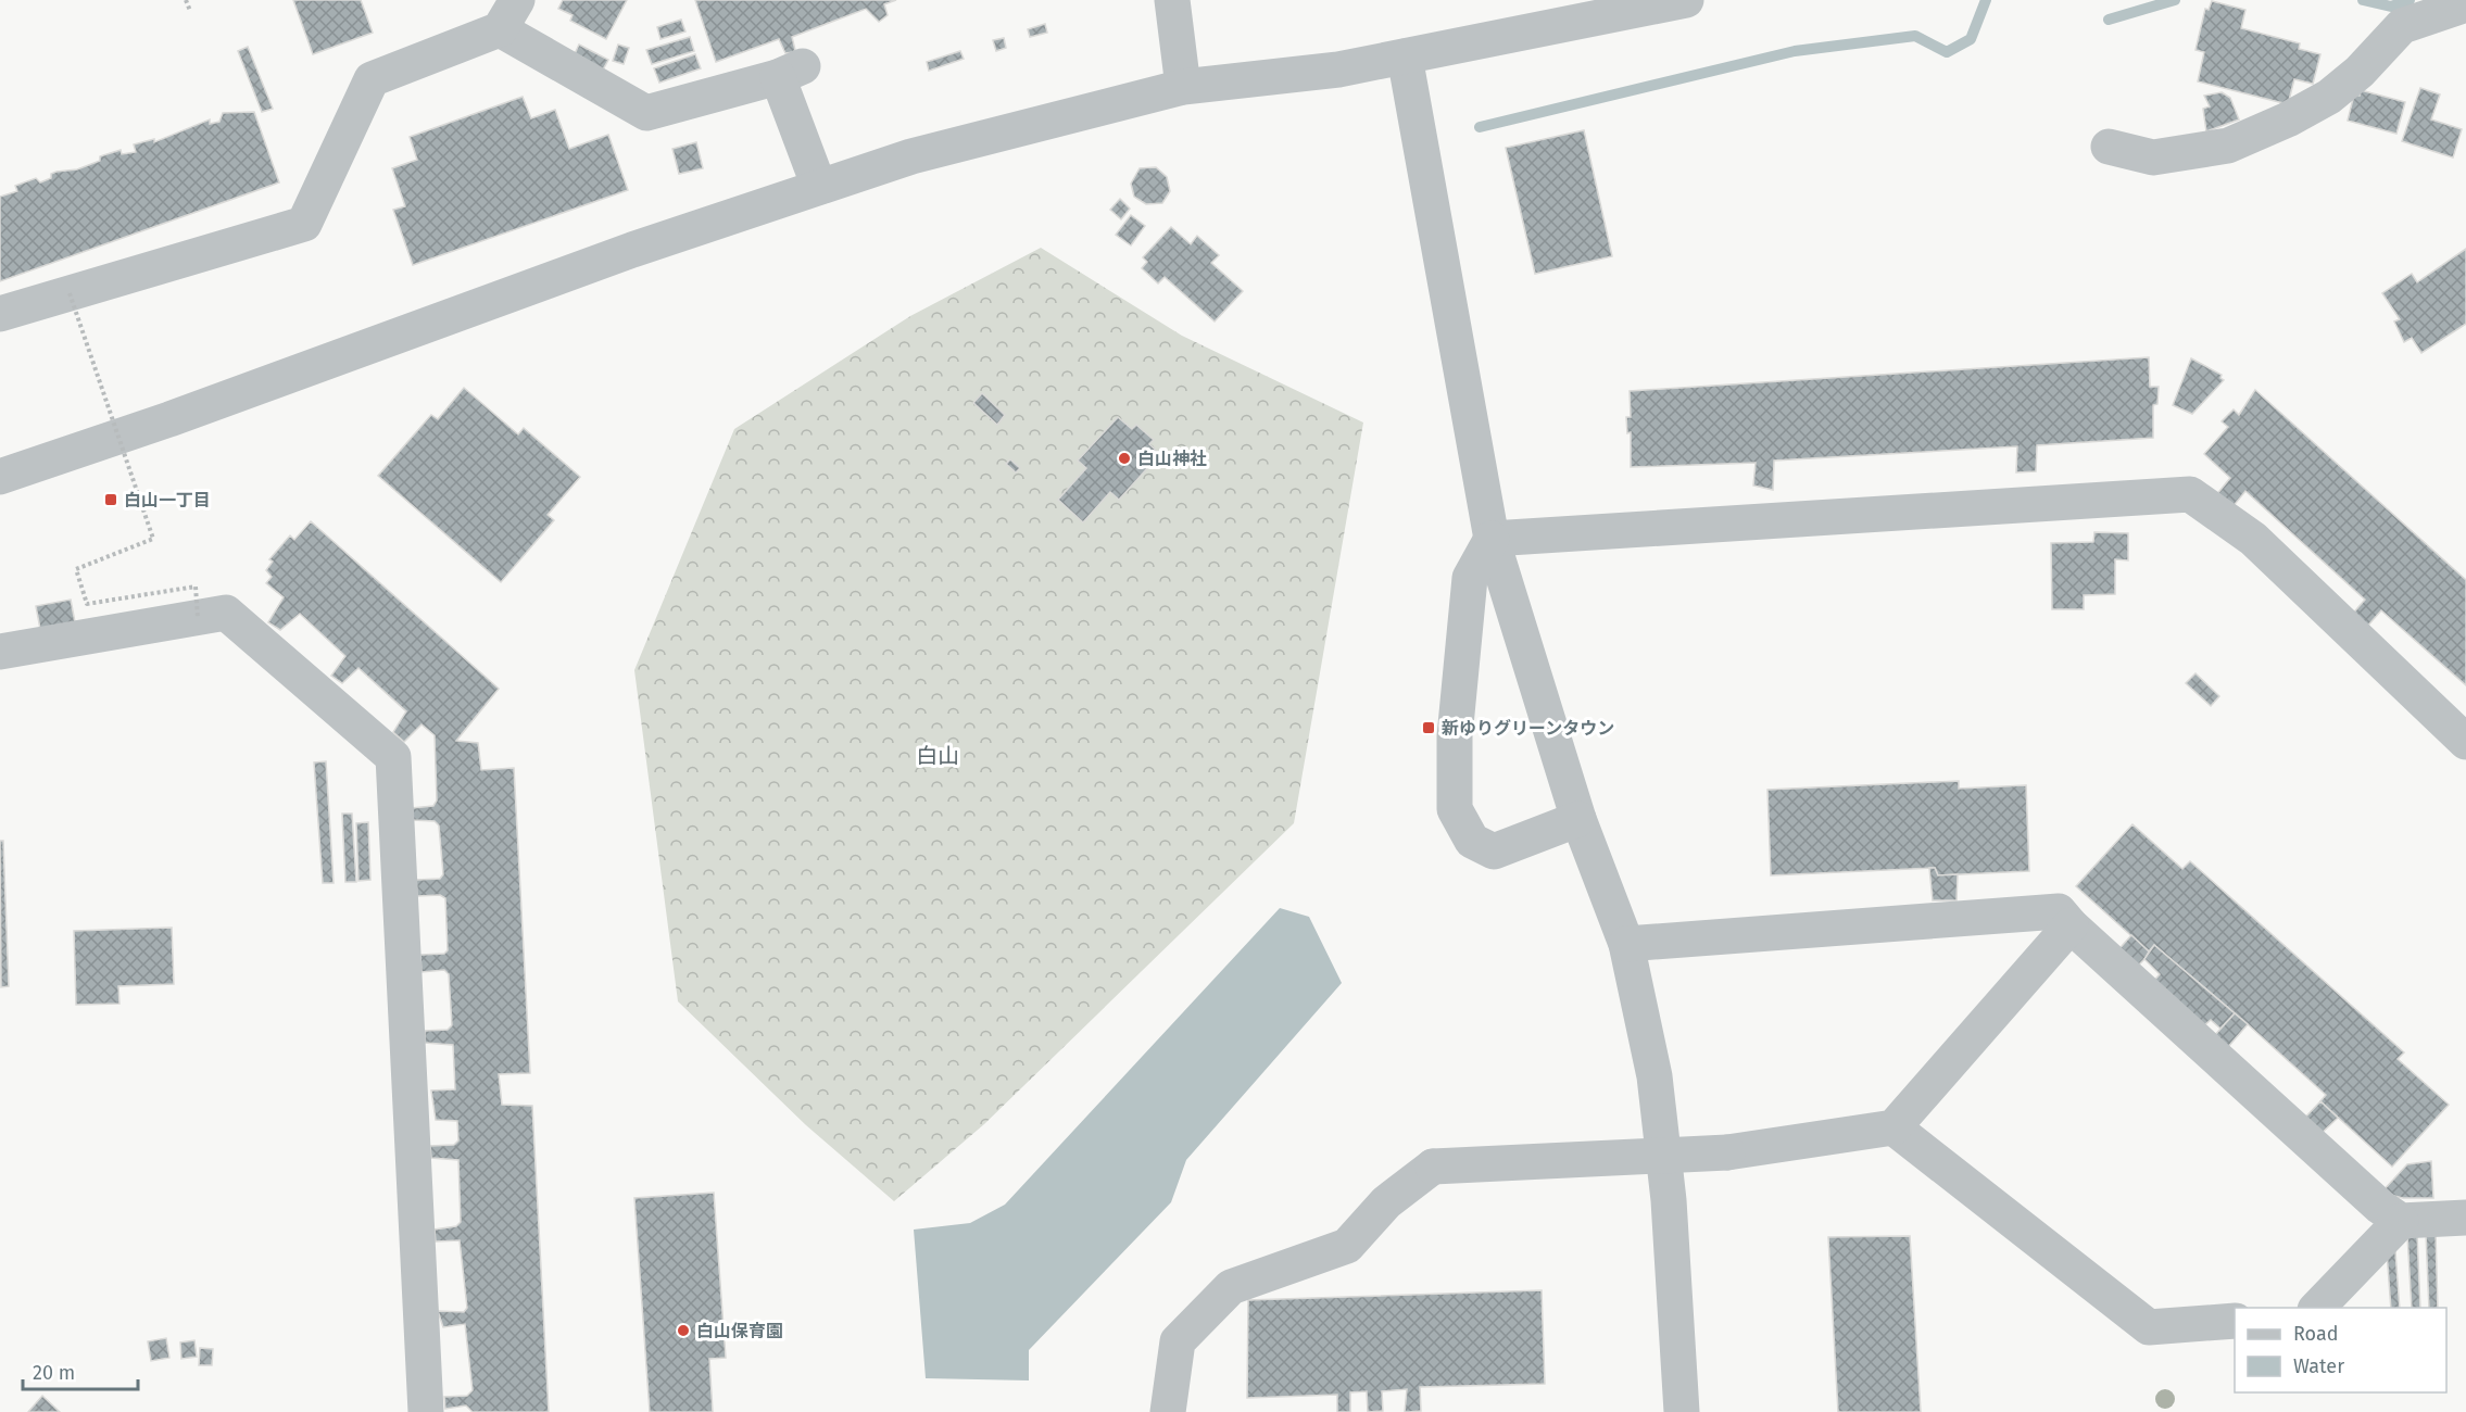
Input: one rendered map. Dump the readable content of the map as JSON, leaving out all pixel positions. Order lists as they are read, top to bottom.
{
  "districts": ["白山"],
  "places": {
    "other": ["白山神社", "白山保育園"],
    "transit": ["白山一丁目", "新ゆりグリーンタウン"]
  },
  "legend": ["Road", "Water"],
  "scale_bar": "20 m"
}
